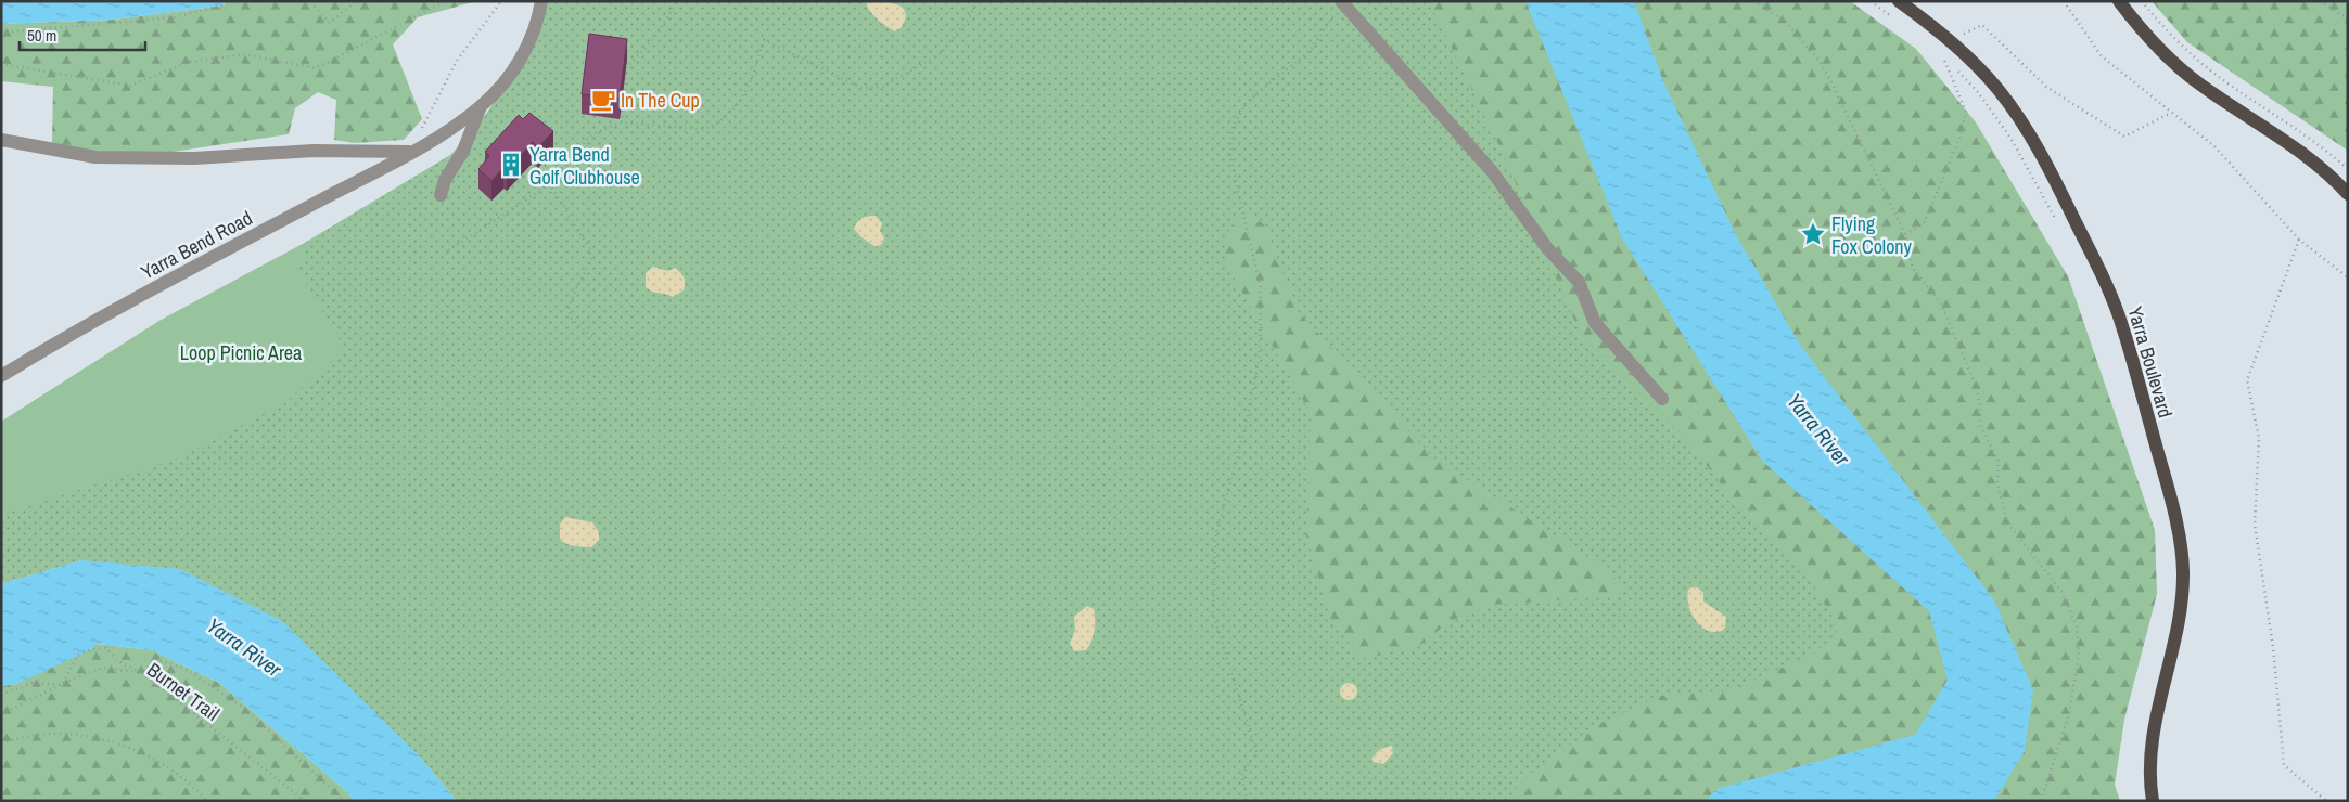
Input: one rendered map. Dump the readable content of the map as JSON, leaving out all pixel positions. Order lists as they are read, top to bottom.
{
  "streets": {
    "main road": ["Yarra Boulevard"],
    "street": ["Yarra Bend Road"],
    "path": ["Burnet Trail"]
  },
  "water": ["Yarra River"],
  "parks": ["Loop Picnic Area"],
  "places": {
    "cafe": ["In The Cup"],
    "building": ["Yarra Bend Golf Clubhouse"],
    "place": ["Flying Fox Colony"]
  },
  "scale_bar": "50 m"
}
